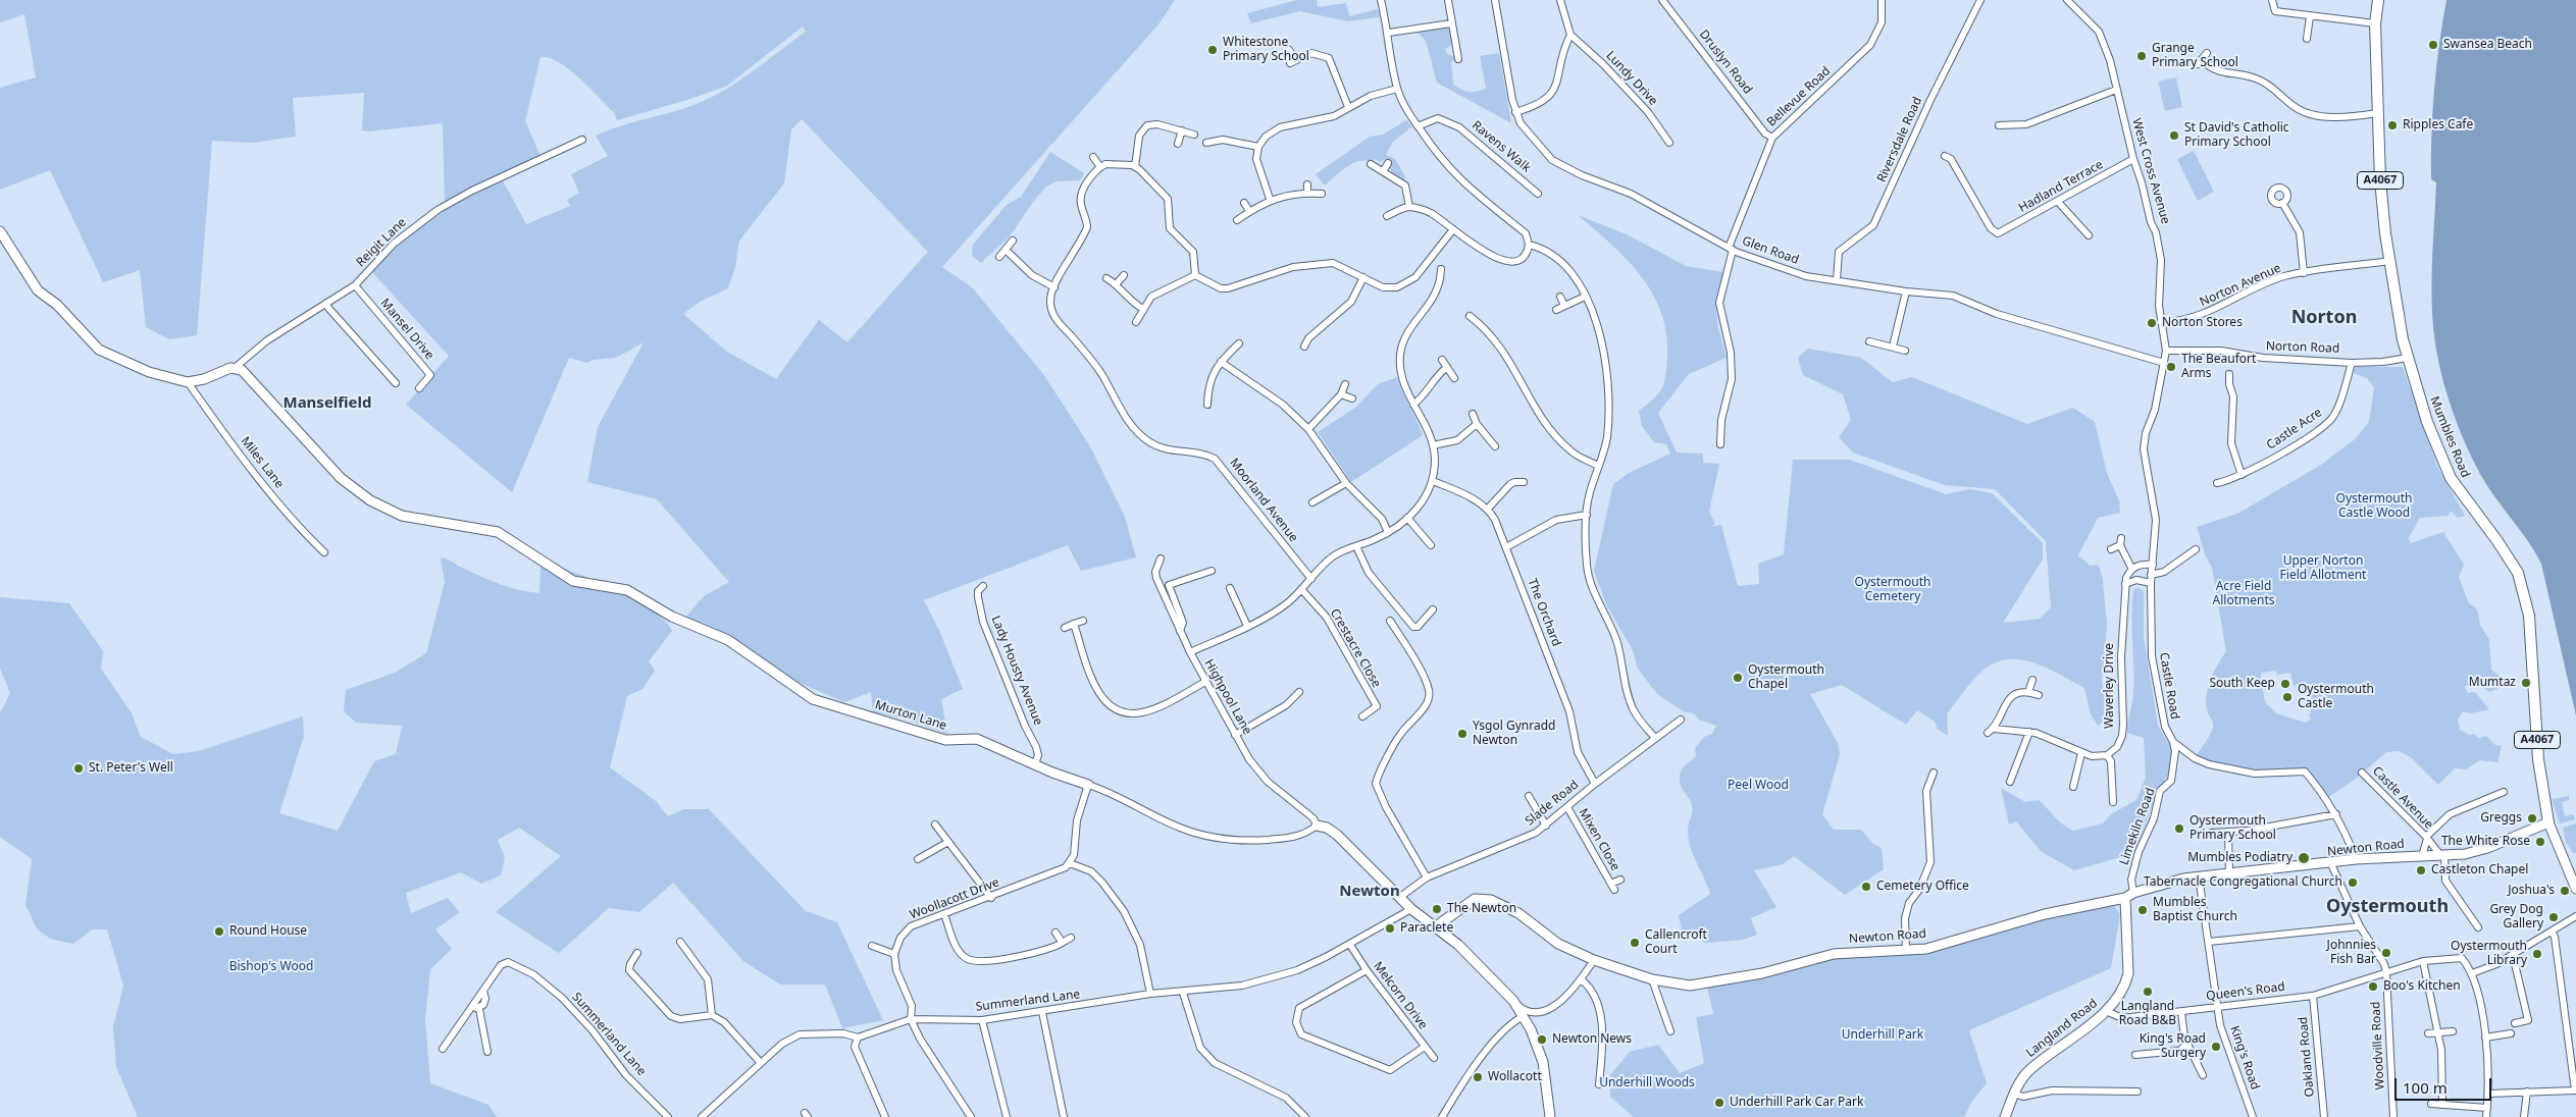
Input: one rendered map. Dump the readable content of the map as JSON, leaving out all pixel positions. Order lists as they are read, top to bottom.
{
  "streets": {
    "main road": ["A4067", "Mumbles Road"],
    "street": [
      "Druslyn Road",
      "Lundy Drive",
      "Bellevue Road",
      "Riversdale Road",
      "Ravens Walk",
      "West Cross Avenue",
      "Hadland Terrace",
      "Reigit Lane",
      "Glen Road",
      "Norton Avenue",
      "Mansel Drive",
      "Norton Road",
      "Castle Acre",
      "Miles Lane",
      "Moorland Avenue",
      "The Orchard",
      "Crestacre Close",
      "Lady Housty Avenue",
      "Waverley Drive",
      "Castle Road",
      "Highpool Lane",
      "Murton Lane",
      "Castle Avenue",
      "Slade Road",
      "Limekiln Road",
      "Mixen Close",
      "Newton Road",
      "Woollacott Drive",
      "Queen's Road",
      "Melcorn Drive",
      "Summerland Lane",
      "Langland Road",
      "Woodville Road",
      "Oakland Road",
      "King's Road"
    ]
  },
  "crossings": [
    ["Druslyn Road", "Bellevue Road"],
    ["Bellevue Road", "Glen Road"],
    ["Riversdale Road", "Glen Road"],
    ["West Cross Avenue", "Hadland Terrace"],
    ["West Cross Avenue", "Glen Road"],
    ["West Cross Avenue", "Norton Avenue"],
    ["West Cross Avenue", "Norton Road"],
    ["West Cross Avenue", "Castle Road"],
    ["Reigit Lane", "Mansel Drive"],
    ["Reigit Lane", "Murton Lane"],
    ["Glen Road", "Castle Road"],
    ["Norton Avenue", "Mumbles Road"],
    ["Norton Road", "Castle Acre"],
    ["Norton Road", "Mumbles Road"],
    ["Mumbles Road", "Newton Road"],
    ["The Orchard", "Slade Road"],
    ["Lady Housty Avenue", "Murton Lane"],
    ["Castle Road", "Limekiln Road"],
    ["Highpool Lane", "Murton Lane"],
    ["Castle Avenue", "Newton Road"],
    ["Slade Road", "Mixen Close"],
    ["Limekiln Road", "Newton Road"],
    ["Limekiln Road", "Langland Road"],
    ["Newton Road", "Langland Road"],
    ["Newton Road", "King's Road"],
    ["Queen's Road", "Langland Road"],
    ["Queen's Road", "Woodville Road"],
    ["Queen's Road", "Oakland Road"],
    ["Queen's Road", "King's Road"],
    ["Melcorn Drive", "Summerland Lane"]
  ],
  "districts": [
    "Norton",
    "Manselfield",
    "Newton",
    "Oystermouth"
  ],
  "parks": [
    "Oystermouth Castle Wood",
    "Upper Norton Field Allotment",
    "Oystermouth Cemetery",
    "Acre Field Allotments",
    "Peel Wood",
    "Bishop's Wood",
    "Underhill Park",
    "Underhill Woods"
  ],
  "places": [
    "Swansea Beach",
    "Whitestone Primary School",
    "Grange Primary School",
    "Ripples Cafe",
    "St David's Catholic Primary School",
    "Norton Stores",
    "The Beaufort Arms",
    "Oystermouth Chapel",
    "Mumtaz",
    "South Keep",
    "Oystermouth Castle",
    "Ysgol Gynradd Newton",
    "St. Peter's Well",
    "Greggs",
    "Oystermouth Primary School",
    "The White Rose",
    "Mumbles Podiatry",
    "Castleton Chapel",
    "Tabernacle Congregational Church",
    "Cemetery Office",
    "Joshua's",
    "The Newton",
    "Mumbles Baptist Church",
    "Grey Dog Gallery",
    "Paraclete",
    "Round House",
    "Callencroft Court",
    "Johnnies Fish Bar",
    "Oystermouth Library",
    "Boo's Kitchen",
    "Langland Road B&B",
    "Newton News",
    "King's Road Surgery",
    "Wollacott",
    "Underhill Park Car Park"
  ],
  "scale_bar": "100 m"
}
